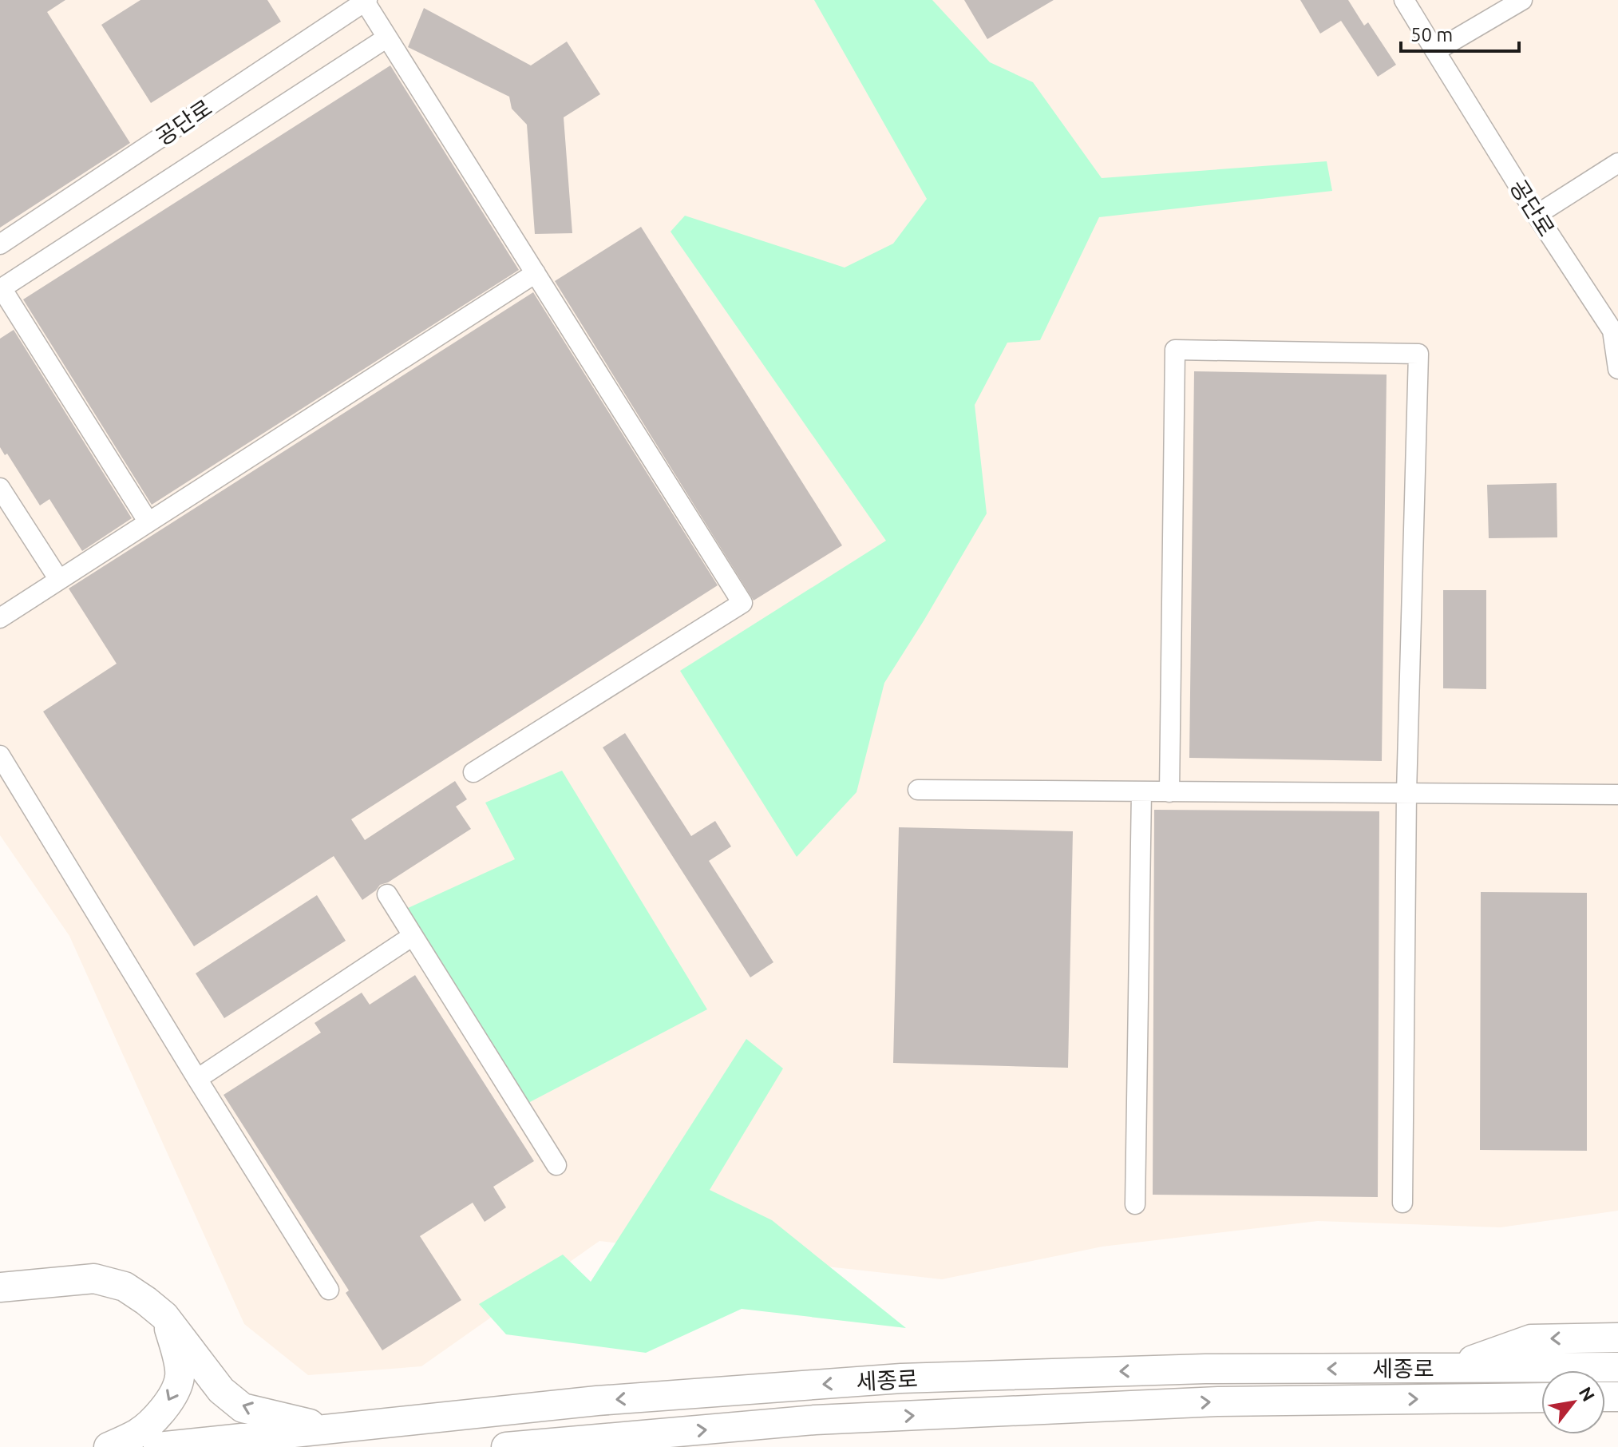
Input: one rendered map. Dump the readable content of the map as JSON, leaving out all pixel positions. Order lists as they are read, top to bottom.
{
  "streets": {
    "highway": ["세종로"],
    "street": ["공단로"]
  },
  "scale_bar": "50 m",
  "north": "top right"
}
